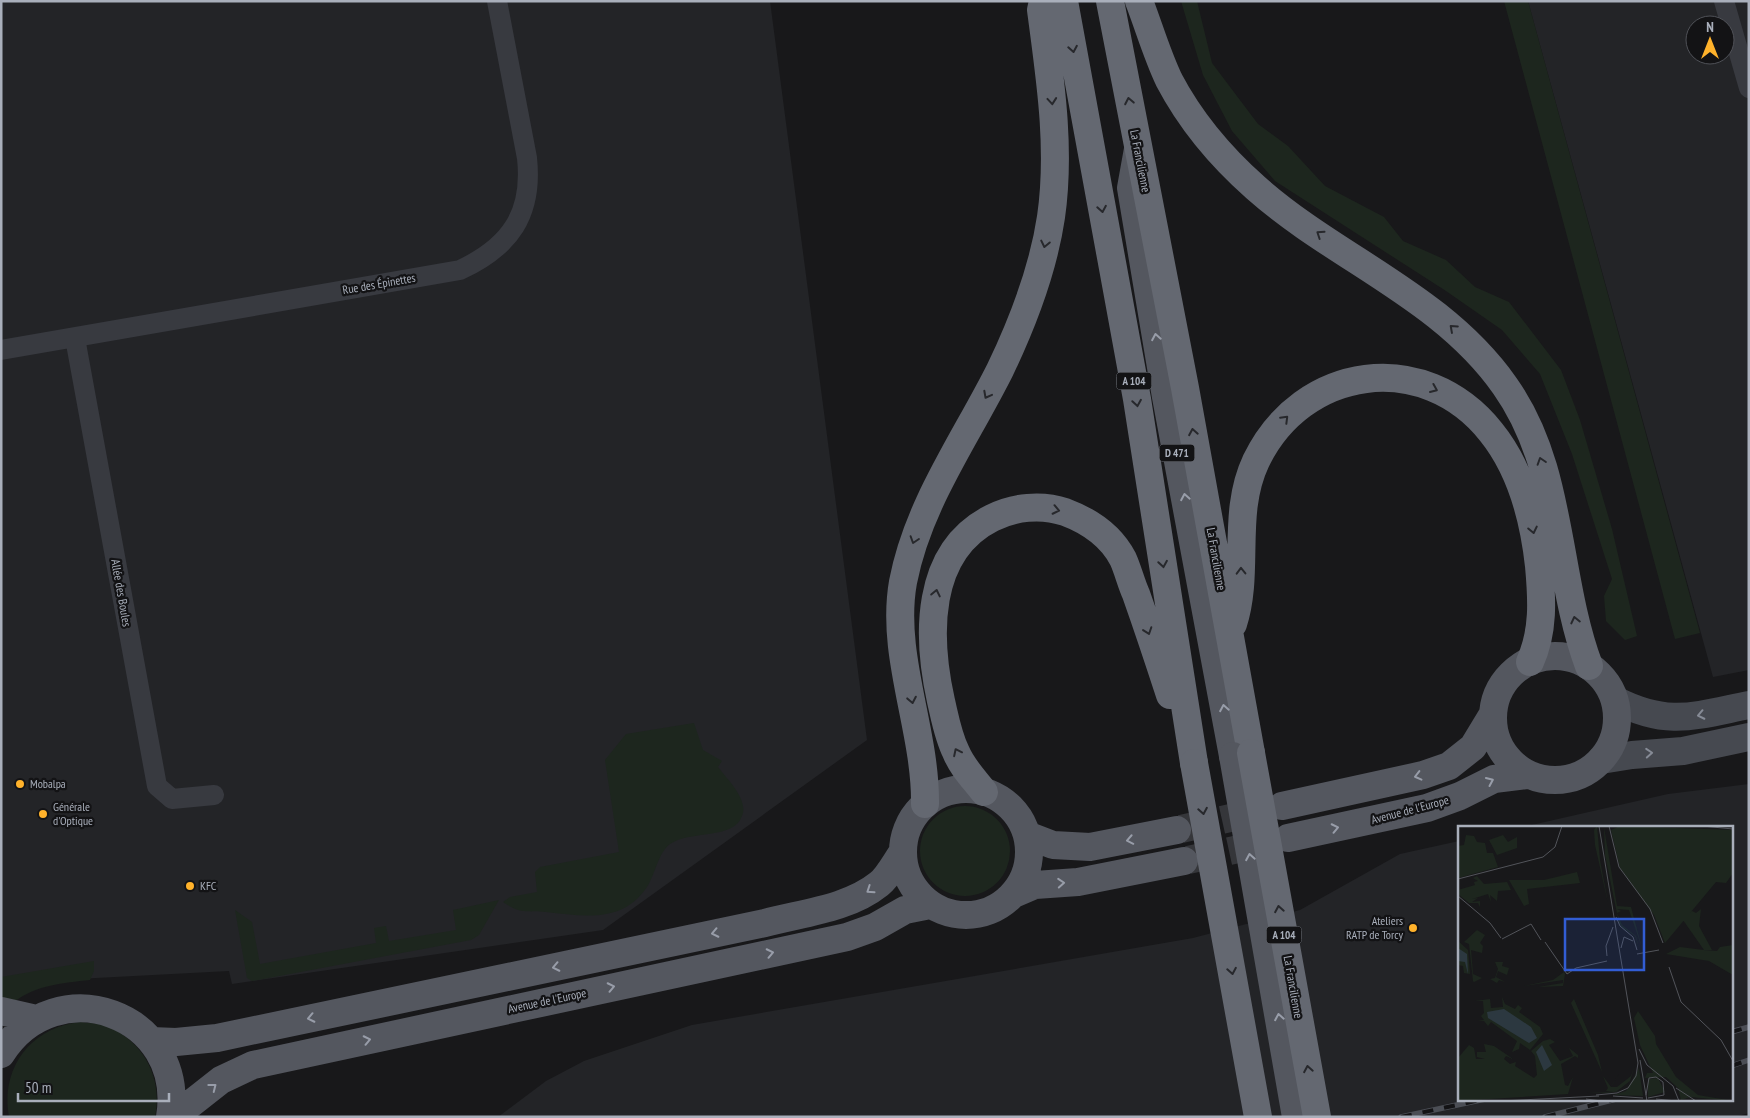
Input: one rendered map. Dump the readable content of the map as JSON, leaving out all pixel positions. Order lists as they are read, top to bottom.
{
  "streets": {
    "highway": ["La Francilienne", "A 104"],
    "main road": ["D 471", "Avenue de l'Europe"],
    "street": ["Rue des Épinettes", "Allée des Boules"]
  },
  "crossings": [
    ["La Francilienne", "D 471"],
    ["Rue des Épinettes", "Allée des Boules"]
  ],
  "places": [
    "Mobalpa",
    "Générale d'Optique",
    "KFC",
    "Ateliers RATP de Torcy"
  ],
  "scale_bar": "50 m",
  "north": "top"
}
